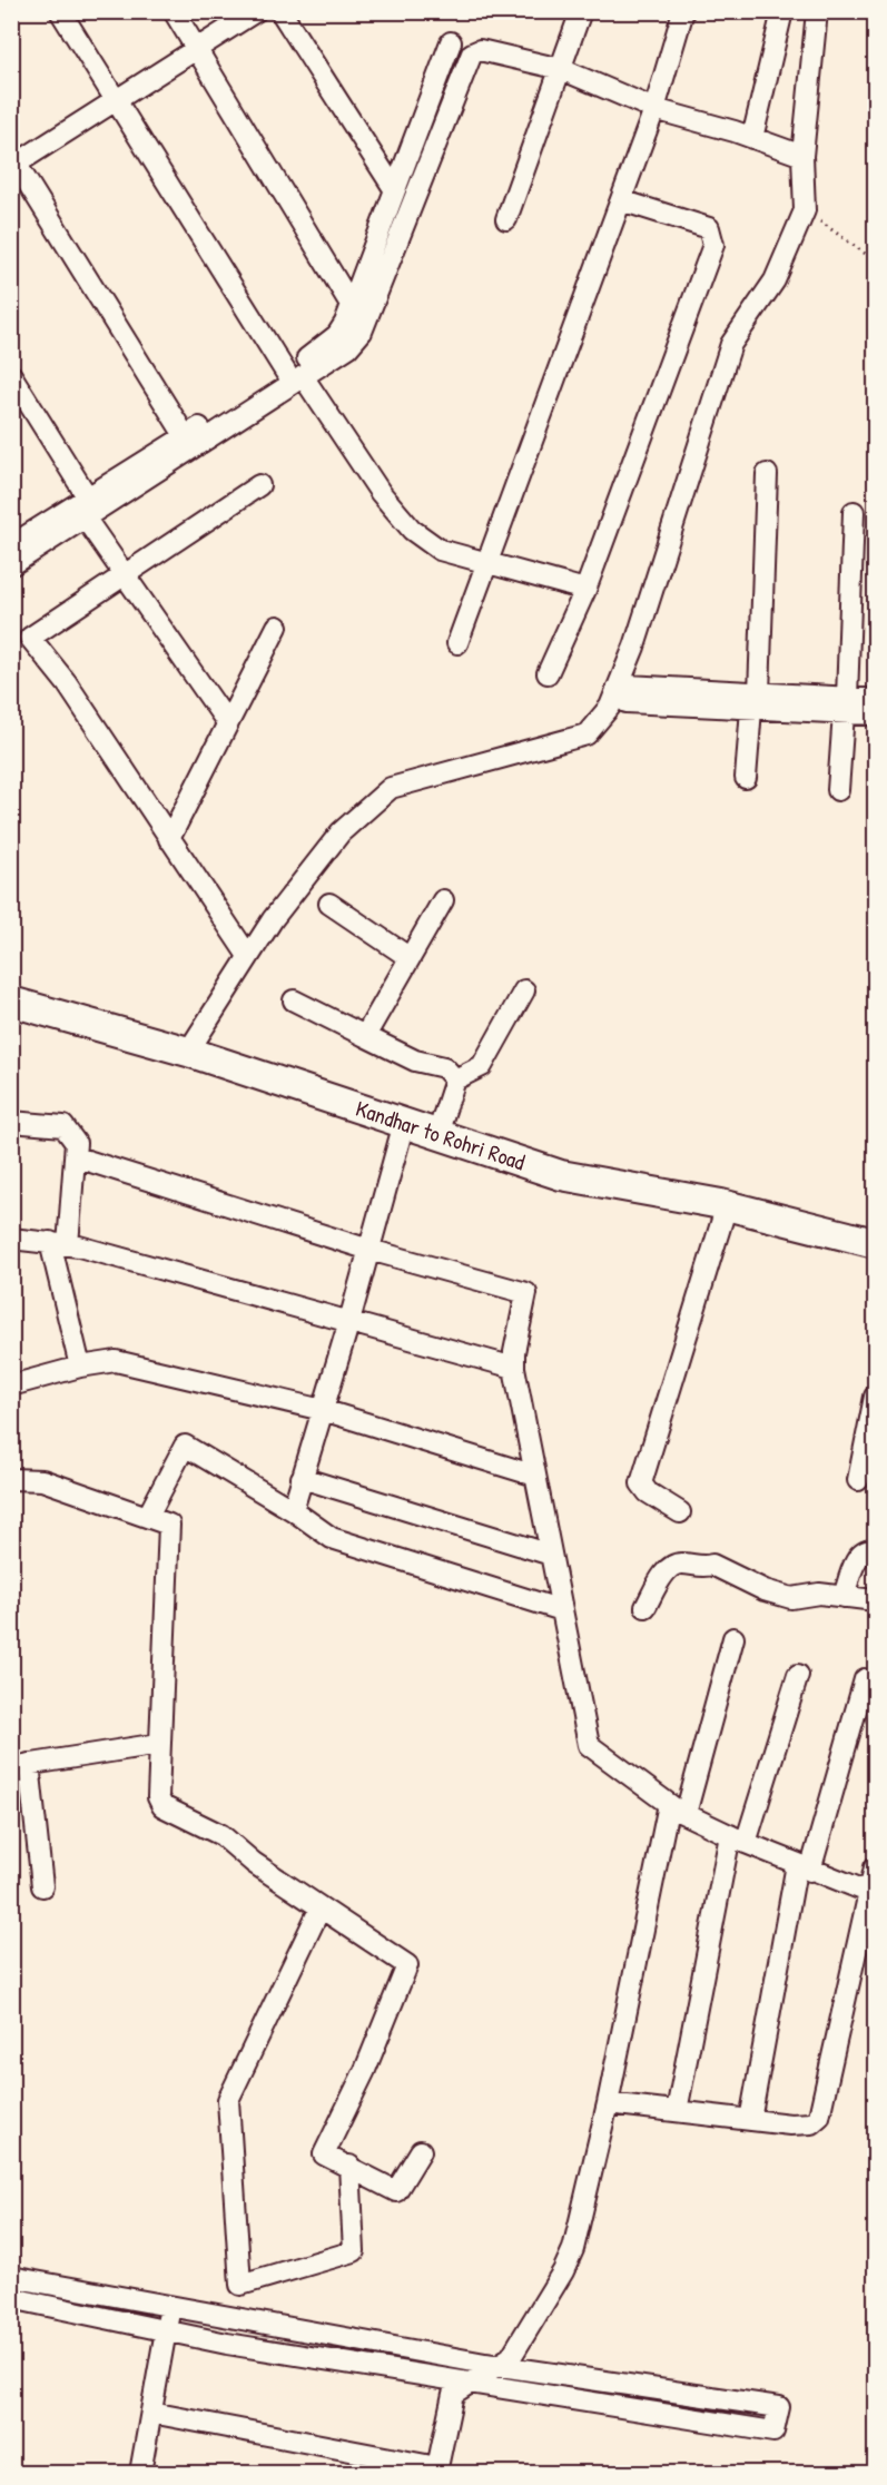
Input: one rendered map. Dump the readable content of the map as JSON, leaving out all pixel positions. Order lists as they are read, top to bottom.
{
  "streets": {
    "street": ["Kandhar to Rohri Road"]
  }
}
